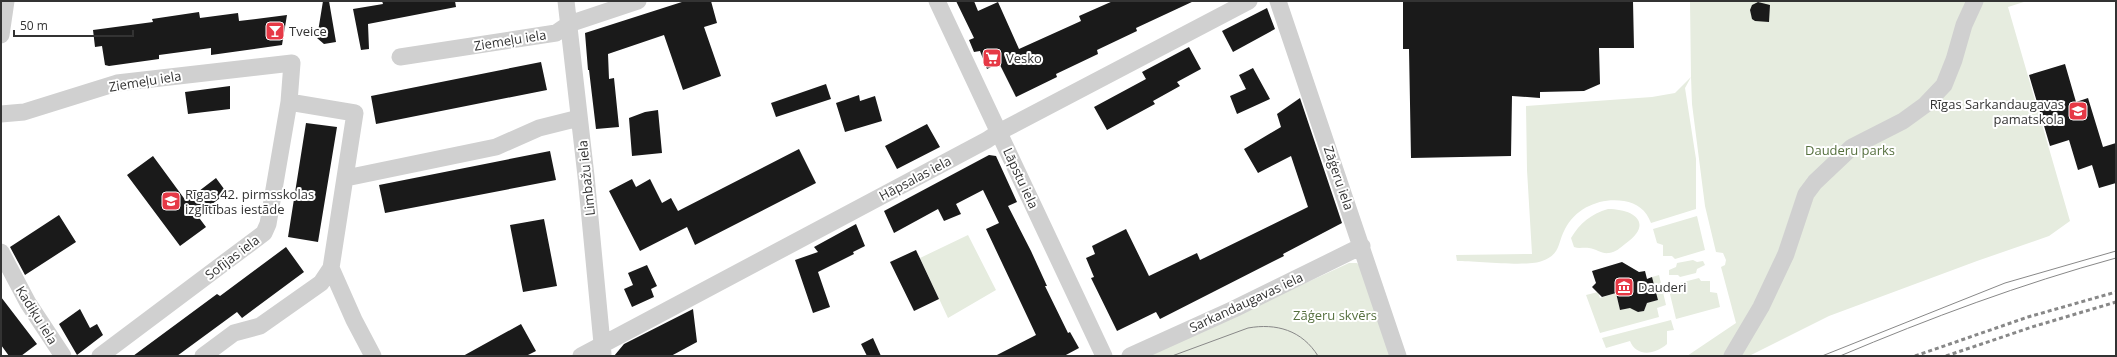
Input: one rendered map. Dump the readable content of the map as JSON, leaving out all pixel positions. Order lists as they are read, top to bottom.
{
  "streets": {
    "street": [
      "Ziemeļu iela",
      "Limbažu iela",
      "Hāpsalas iela",
      "Lāpstu iela",
      "Zāģeru iela",
      "Sofijas iela",
      "Sarkandaugavas iela",
      "Kadiķu iela"
    ]
  },
  "crossings": [
    ["Ziemeļu iela", "Limbažu iela"],
    ["Ziemeļu iela", "Sofijas iela"],
    ["Limbažu iela", "Hāpsalas iela"],
    ["Hāpsalas iela", "Lāpstu iela"],
    ["Zāģeru iela", "Sarkandaugavas iela"]
  ],
  "parks": ["Dauderu parks", "Zāģeru skvērs"],
  "places": {
    "bar": ["Tveice"],
    "supermarket": ["Vesko"],
    "school or university": ["Rīgas Sarkandaugavas pamatskola", "Rīgas 42. pirmsskolas izglītības iestāde"],
    "museum": ["Dauderi"]
  },
  "scale_bar": "50 m"
}
